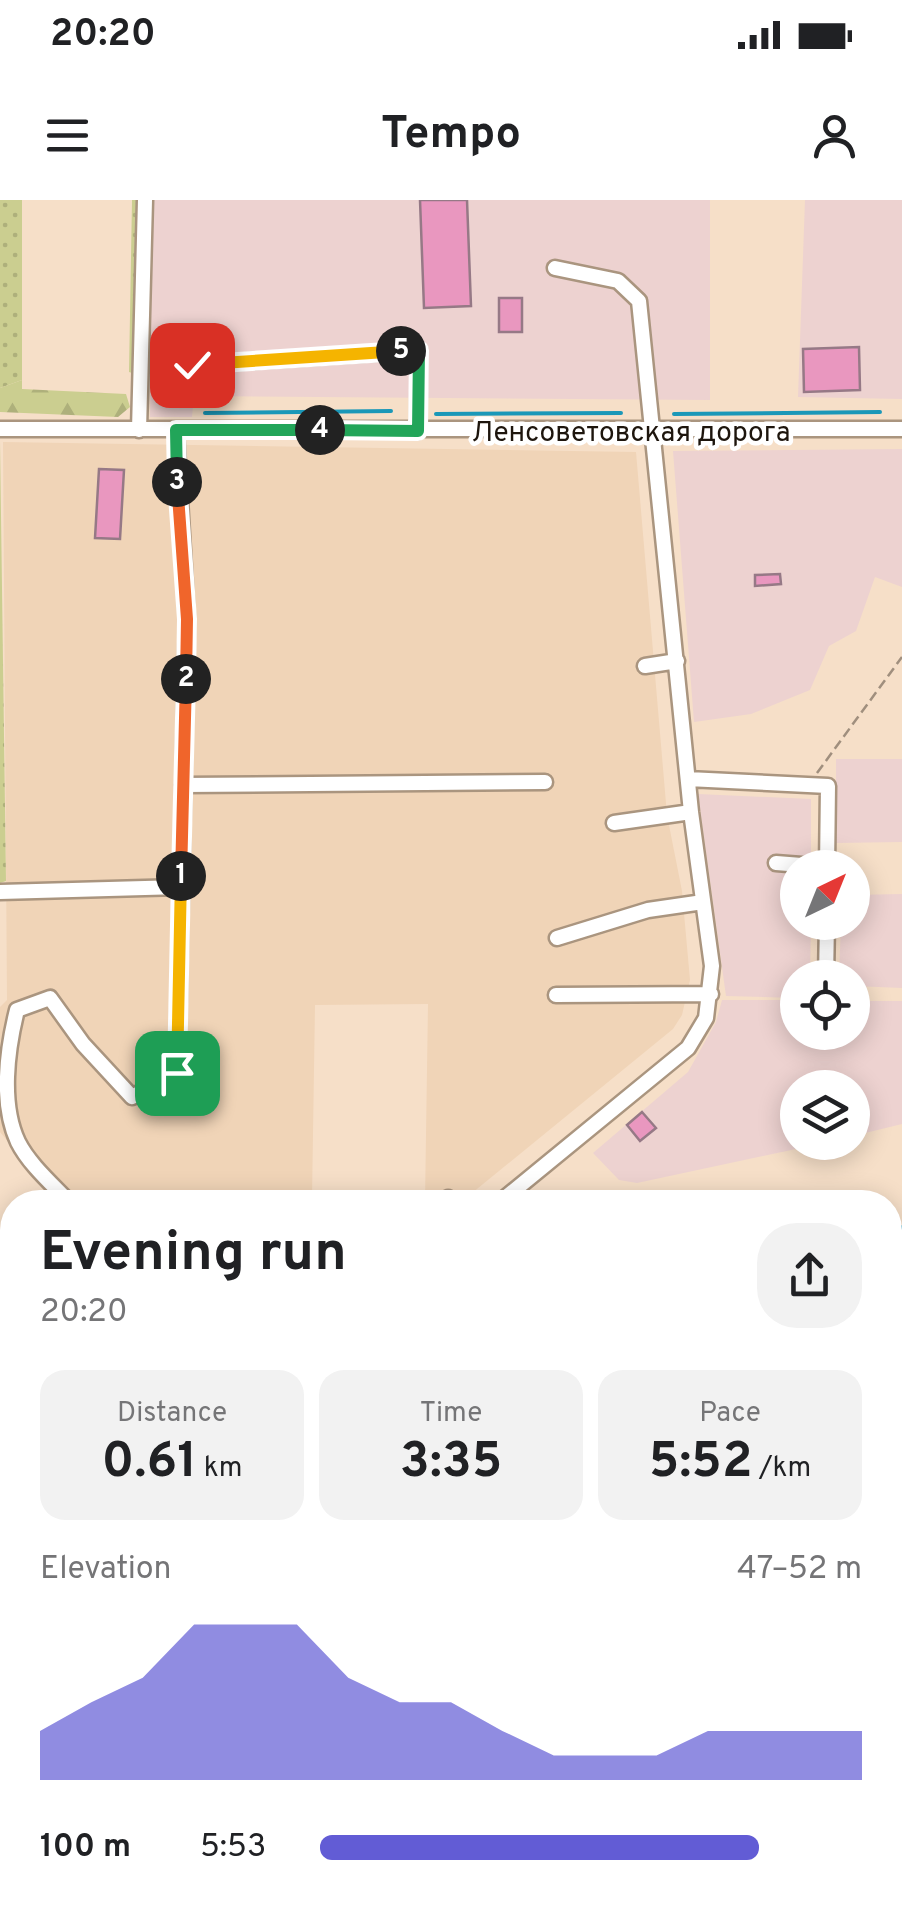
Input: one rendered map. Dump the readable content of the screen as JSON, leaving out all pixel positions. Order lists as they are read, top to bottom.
{
  "streets": {
    "street": ["Ленсоветовская дорога"]
  },
  "north": "top right",
  "page": {
    "status": "20:20",
    "header": "Tempo",
    "pins": [
      "5",
      "4",
      "3",
      "2",
      "1"
    ],
    "heading": ["Evening run", "20:20"],
    "stats": [
      ["Distance", "0.61 km"],
      ["Time", "3:35"],
      ["Pace", "5:52 /km"]
    ],
    "chart": ["Elevation", "47–52 m"],
    "list": [
      {
        "name": "100 m",
        "note": "5:53"
      }
    ]
  }
}
